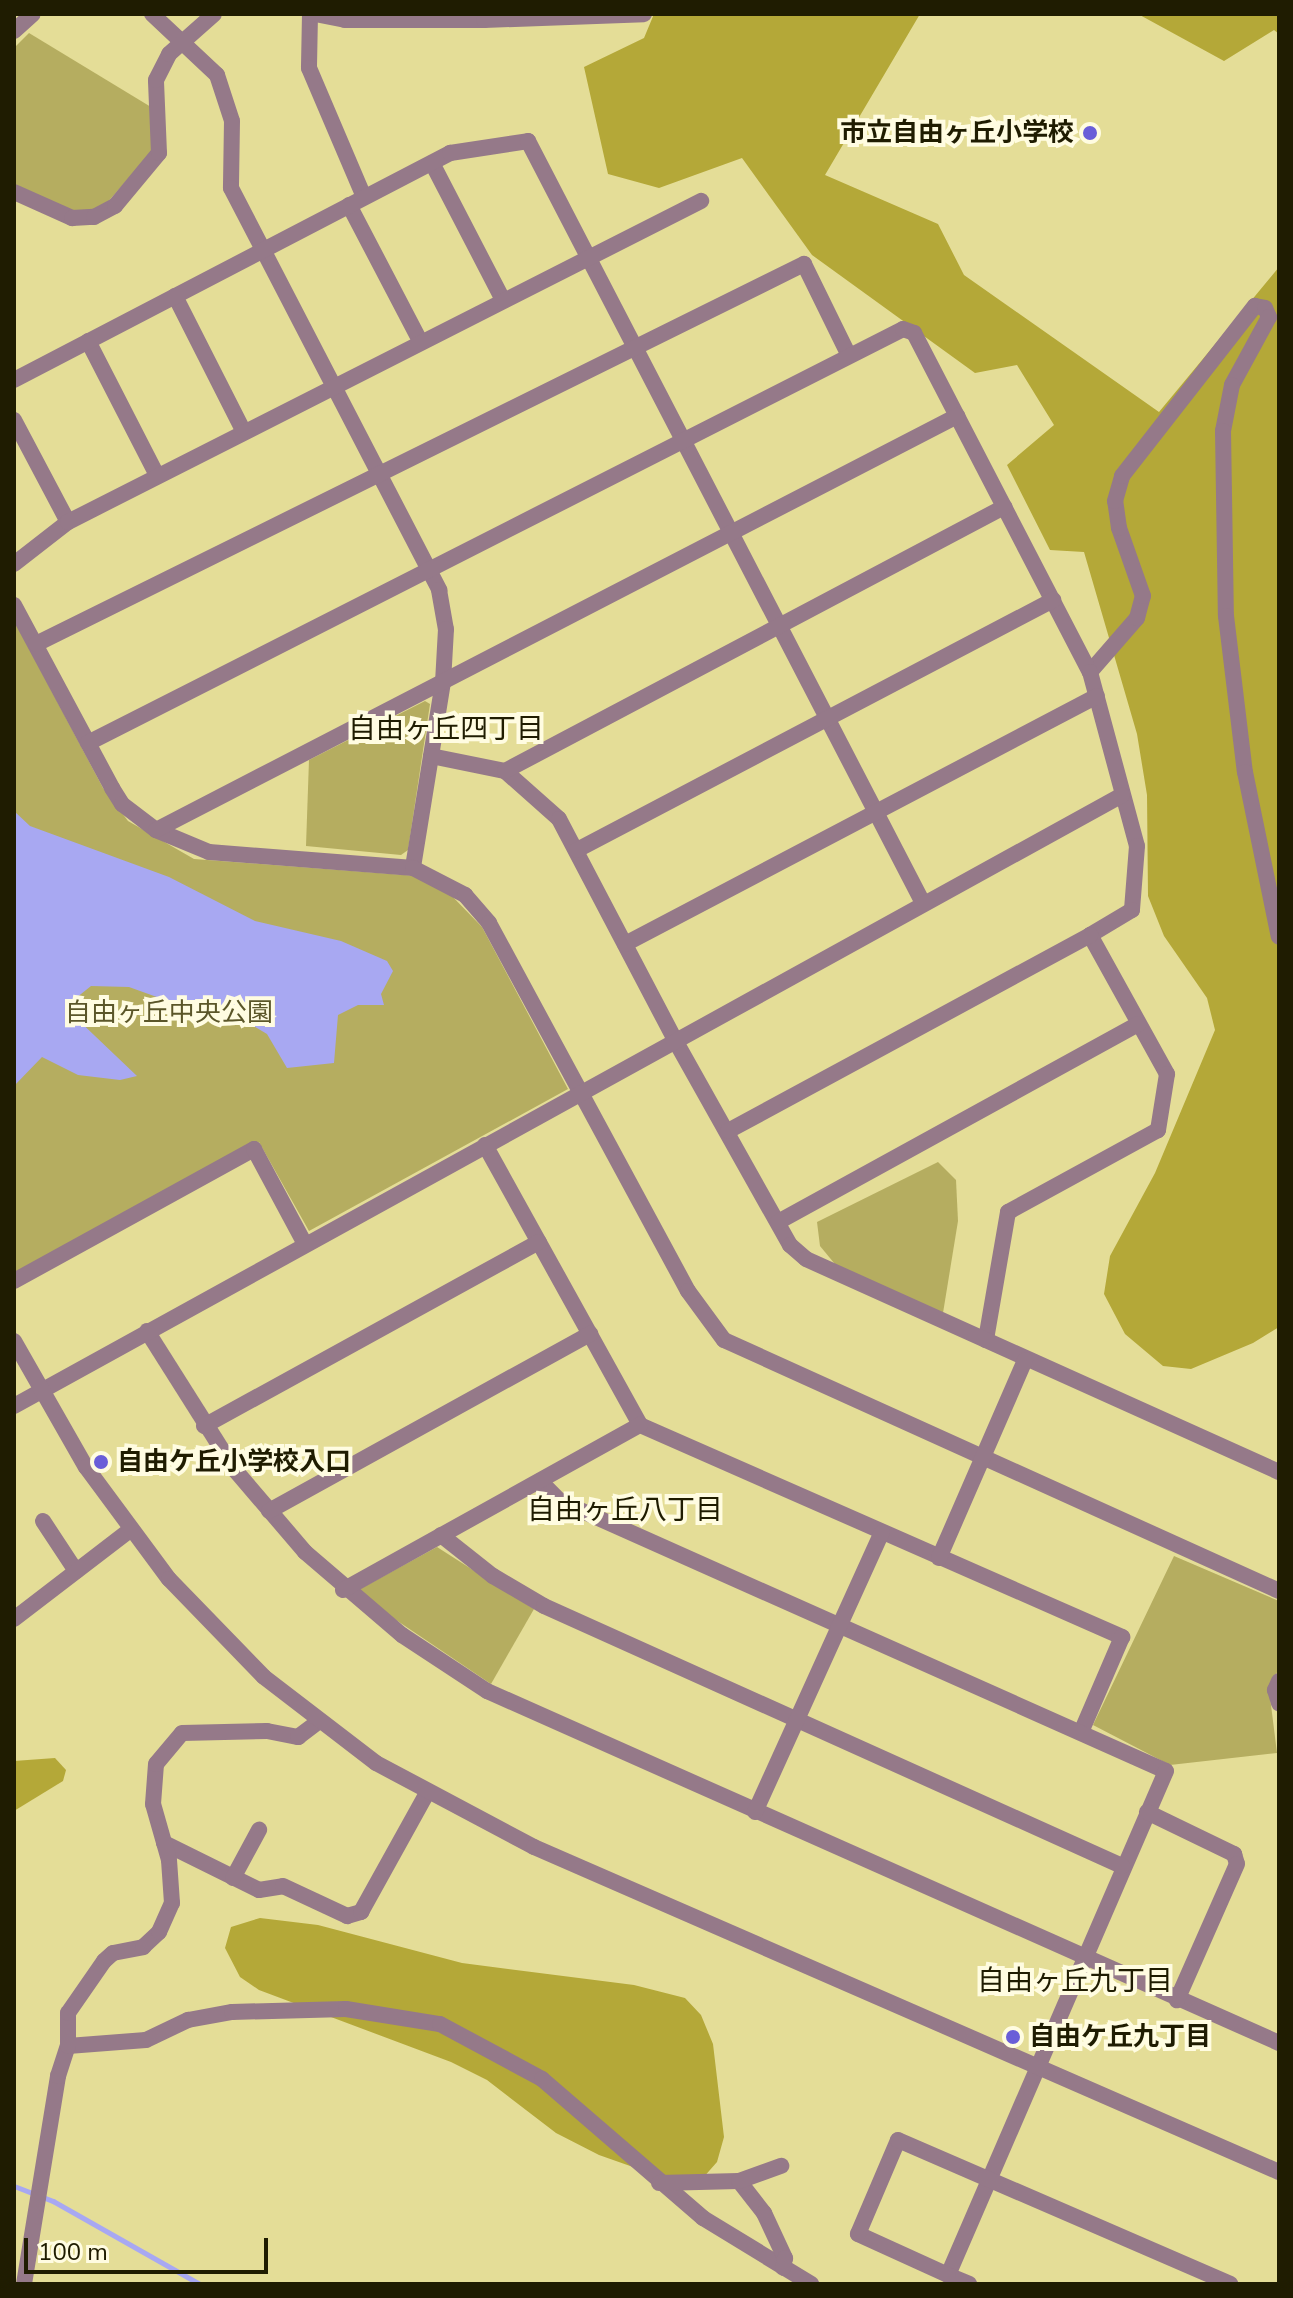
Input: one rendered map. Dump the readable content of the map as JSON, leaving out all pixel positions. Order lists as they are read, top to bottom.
{
  "districts": ["自由ヶ丘四丁目", "自由ヶ丘八丁目", "自由ヶ丘九丁目"],
  "parks": ["自由ヶ丘中央公園"],
  "places": ["市立自由ヶ丘小学校", "自由ケ丘小学校入口", "自由ケ丘九丁目"],
  "scale_bar": "100 m"
}
